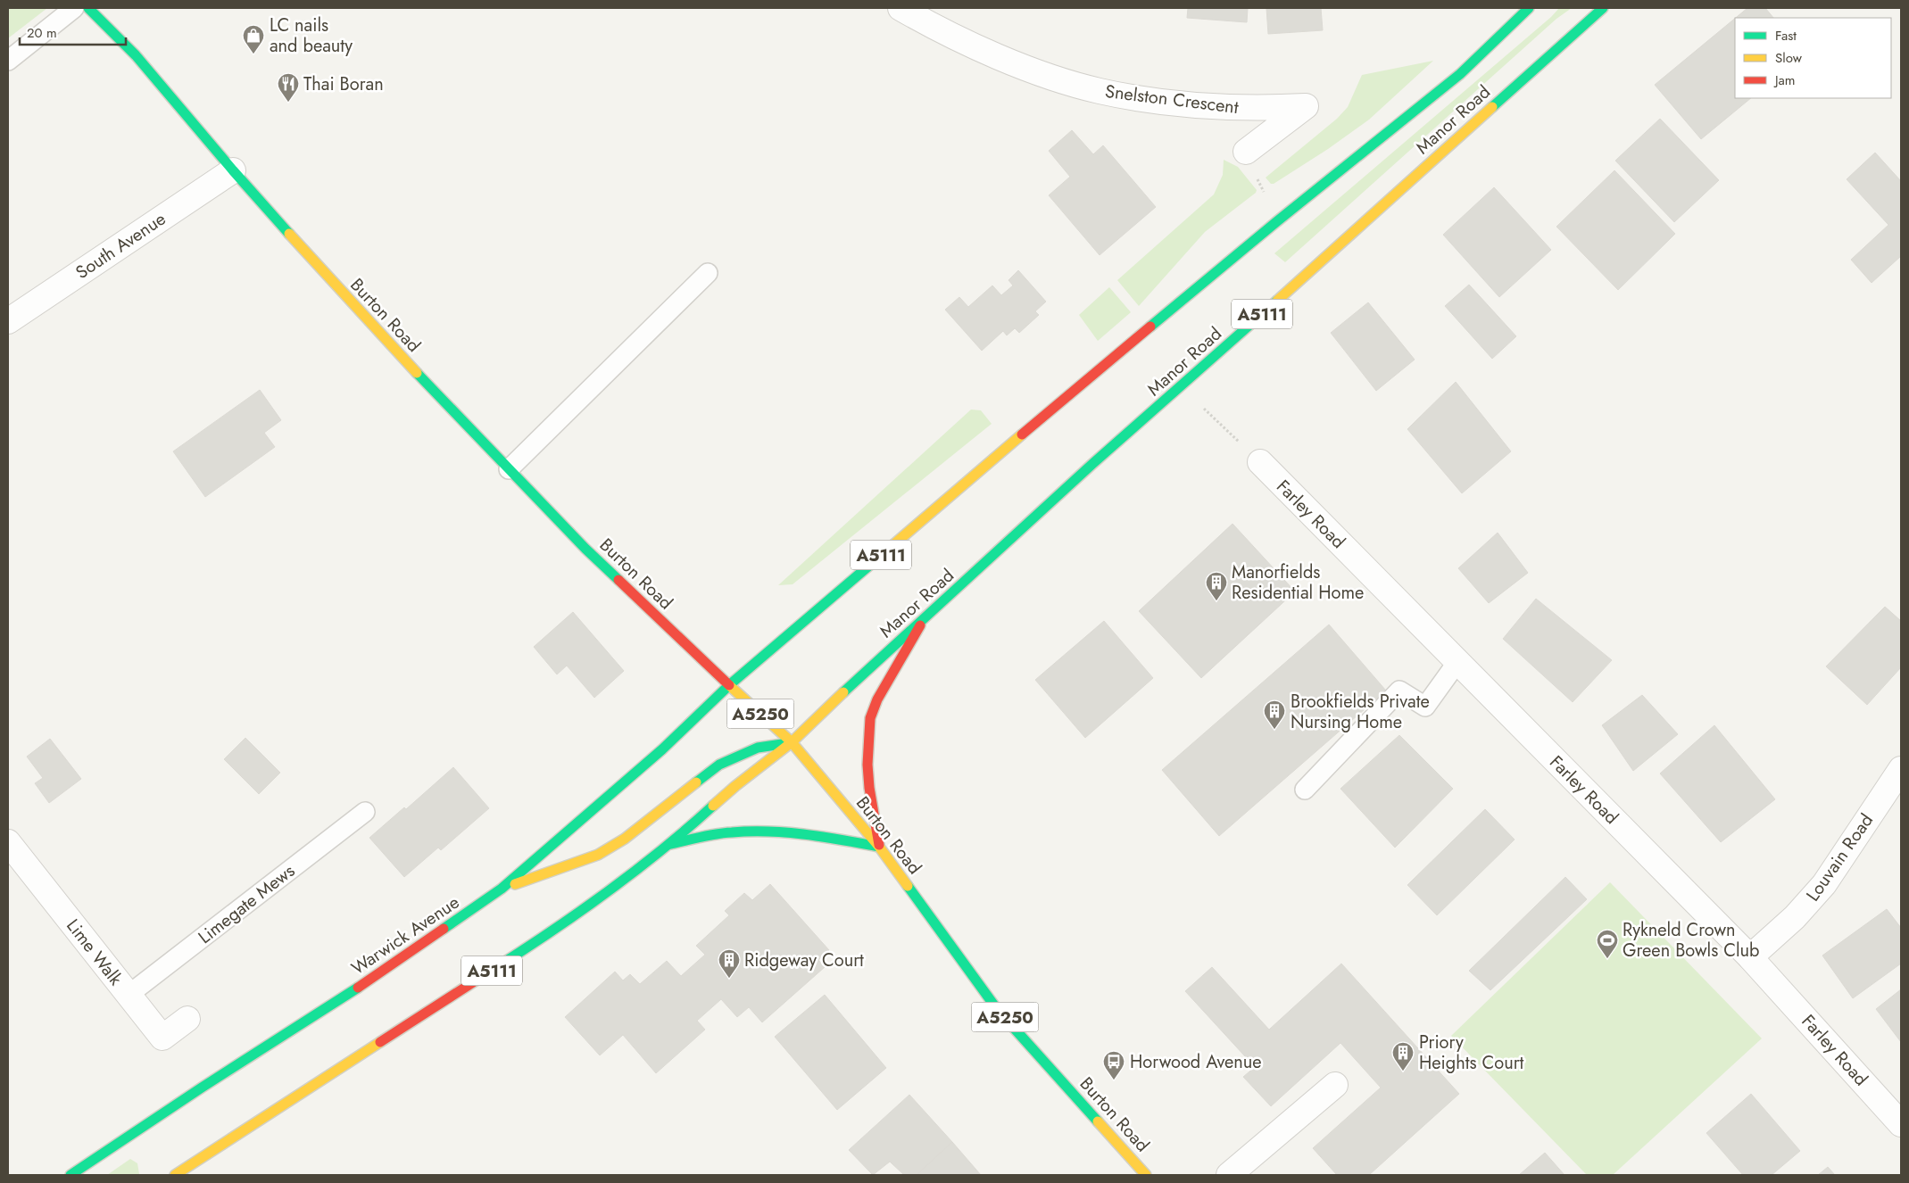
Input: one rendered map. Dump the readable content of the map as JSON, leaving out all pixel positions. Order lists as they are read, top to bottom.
{
  "streets": {
    "main road": [
      "Manor Road",
      "A5111",
      "Burton Road",
      "A5250",
      "Warwick Avenue"
    ],
    "street": [
      "Snelston Crescent",
      "South Avenue",
      "Farley Road",
      "Louvain Road",
      "Lime Walk"
    ],
    "lane": ["Limegate Mews"]
  },
  "crossings": [
    ["Manor Road", "A5111"],
    ["Manor Road", "Burton Road"],
    ["Manor Road", "A5250"],
    ["Manor Road", "Warwick Avenue"],
    ["South Avenue", "Burton Road"],
    ["A5111", "Burton Road"],
    ["A5111", "Warwick Avenue"],
    ["Burton Road", "A5250"],
    ["Burton Road", "Warwick Avenue"],
    ["Farley Road", "Louvain Road"],
    ["Limegate Mews", "Lime Walk"]
  ],
  "places": {
    "shop": ["LC nails and beauty"],
    "restaurant": ["Thai Boran"],
    "building": [
      "Manorfields Residential Home",
      "Brookfields Private Nursing Home",
      "Ridgeway Court",
      "Priory Heights Court"
    ],
    "sports": ["Rykneld Crown Green Bowls Club"],
    "bus stop": ["Horwood Avenue"]
  },
  "legend": ["Fast", "Slow", "Jam"],
  "scale_bar": "20 m"
}
